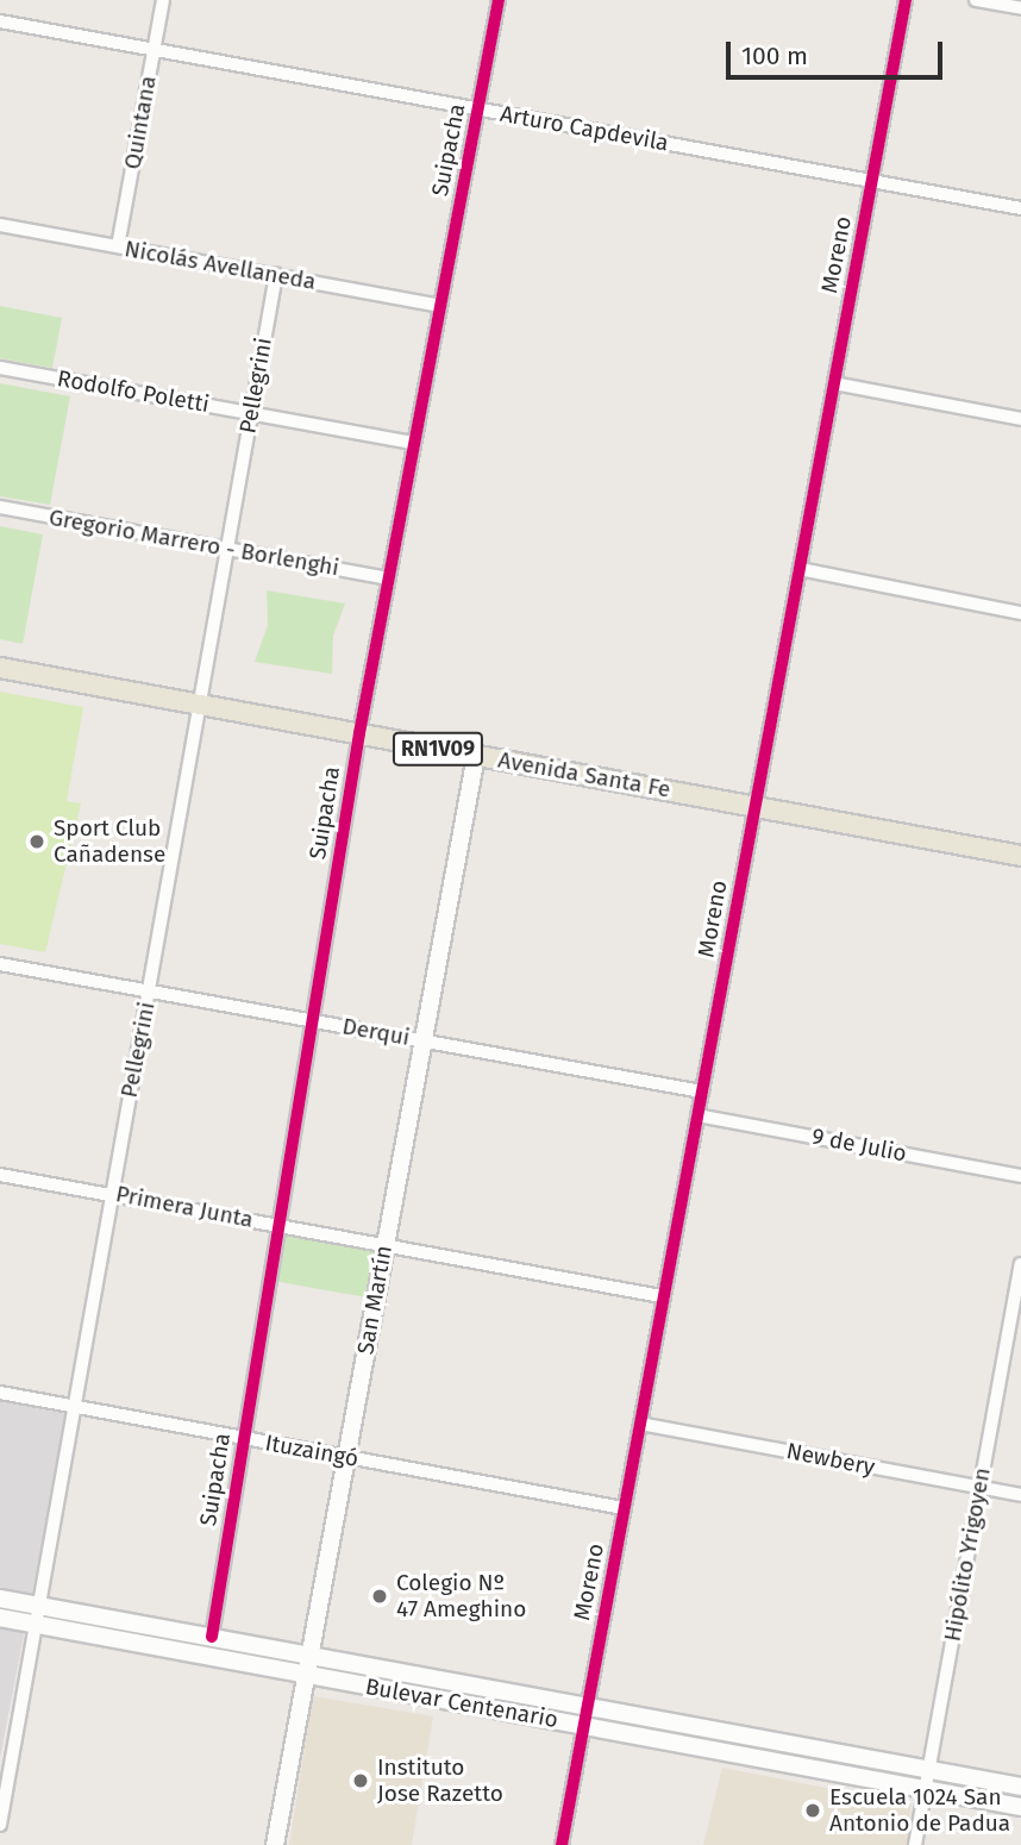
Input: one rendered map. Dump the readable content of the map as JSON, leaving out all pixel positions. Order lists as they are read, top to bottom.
{
  "streets": {
    "main road": [
      "RN1V09",
      "Avenida Santa Fe",
      "San Martín",
      "Bulevar Centenario"
    ],
    "street": [
      "Quintana",
      "Arturo Capdevila",
      "Suipacha",
      "Moreno",
      "Nicolás Avellaneda",
      "Pellegrini",
      "Rodolfo Poletti",
      "Gregorio Marrero - Borlenghi",
      "Derqui",
      "9 de Julio",
      "Primera Junta",
      "Ituzaingó",
      "Newbery",
      "Hipólito Yrigoyen"
    ]
  },
  "crossings": [
    ["Quintana", "Arturo Capdevila"],
    ["Quintana", "Nicolás Avellaneda"],
    ["Arturo Capdevila", "Suipacha"],
    ["Arturo Capdevila", "Moreno"],
    ["Suipacha", "Nicolás Avellaneda"],
    ["Suipacha", "Rodolfo Poletti"],
    ["Suipacha", "Gregorio Marrero - Borlenghi"],
    ["Suipacha", "Avenida Santa Fe"],
    ["Suipacha", "Derqui"],
    ["Suipacha", "Primera Junta"],
    ["Suipacha", "Ituzaingó"],
    ["Suipacha", "Bulevar Centenario"],
    ["Moreno", "Avenida Santa Fe"],
    ["Moreno", "Derqui"],
    ["Moreno", "9 de Julio"],
    ["Moreno", "Primera Junta"],
    ["Moreno", "Ituzaingó"],
    ["Moreno", "Newbery"],
    ["Moreno", "Bulevar Centenario"],
    ["Nicolás Avellaneda", "Pellegrini"],
    ["Pellegrini", "Rodolfo Poletti"],
    ["Pellegrini", "Gregorio Marrero - Borlenghi"],
    ["Pellegrini", "Avenida Santa Fe"],
    ["Pellegrini", "Derqui"],
    ["Pellegrini", "Primera Junta"],
    ["Pellegrini", "Ituzaingó"],
    ["Pellegrini", "Bulevar Centenario"],
    ["Avenida Santa Fe", "San Martín"],
    ["Derqui", "San Martín"],
    ["Primera Junta", "San Martín"],
    ["San Martín", "Ituzaingó"],
    ["San Martín", "Bulevar Centenario"],
    ["Newbery", "Hipólito Yrigoyen"],
    ["Hipólito Yrigoyen", "Bulevar Centenario"]
  ],
  "places": [
    "Sport Club Cañadense",
    "Colegio Nº 47 Ameghino",
    "Instituto Jose Razetto",
    "Escuela 1024 San Antonio de Padua"
  ],
  "scale_bar": "100 m"
}
